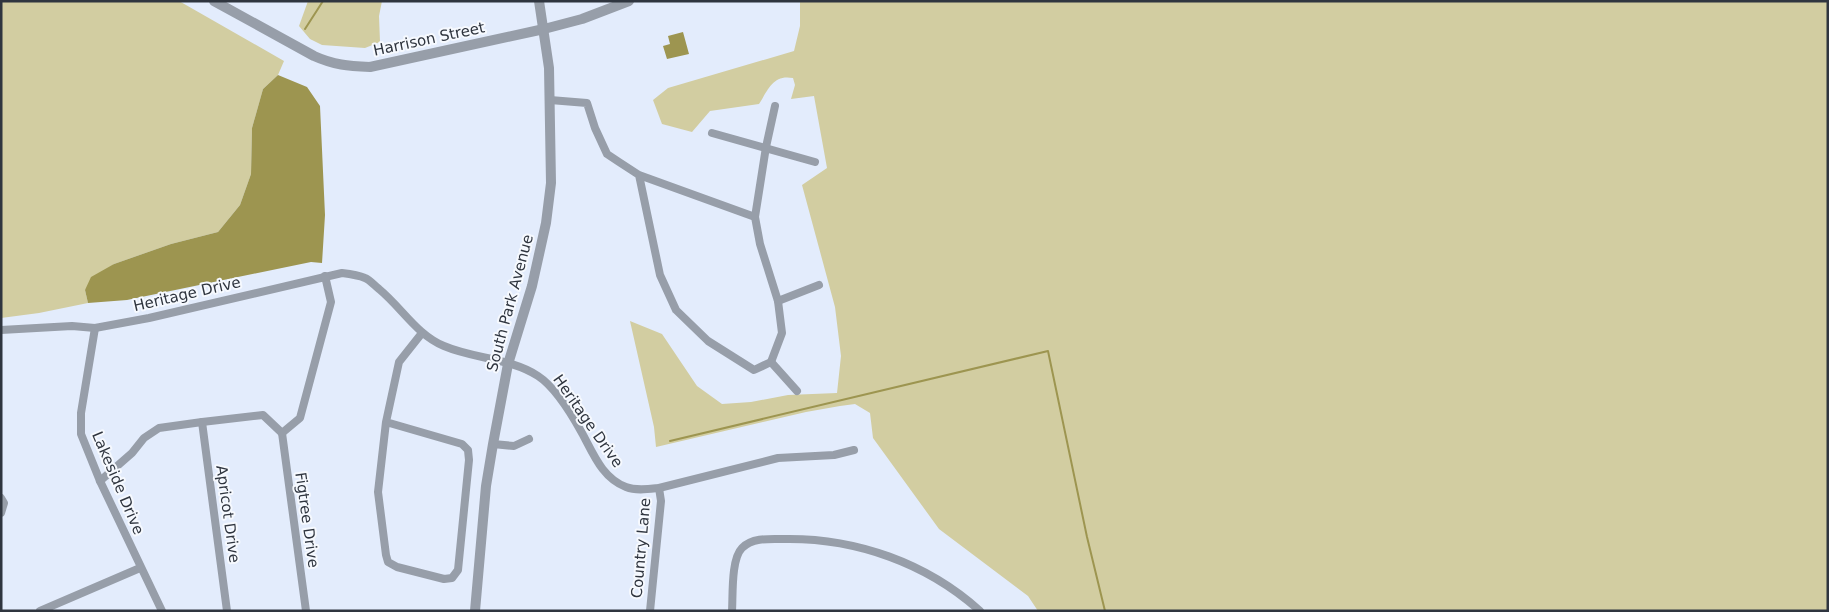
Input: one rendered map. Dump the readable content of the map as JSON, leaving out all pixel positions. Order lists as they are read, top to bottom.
{
  "streets": {
    "street": [
      "Harrison Street",
      "Heritage Drive",
      "South Park Avenue",
      "Lakeside Drive",
      "Apricot Drive",
      "Figtree Drive",
      "Country Lane"
    ]
  },
  "crossings": [
    ["Harrison Street", "South Park Avenue"],
    ["Heritage Drive", "South Park Avenue"],
    ["Heritage Drive", "Lakeside Drive"],
    ["Heritage Drive", "Country Lane"]
  ]
}
